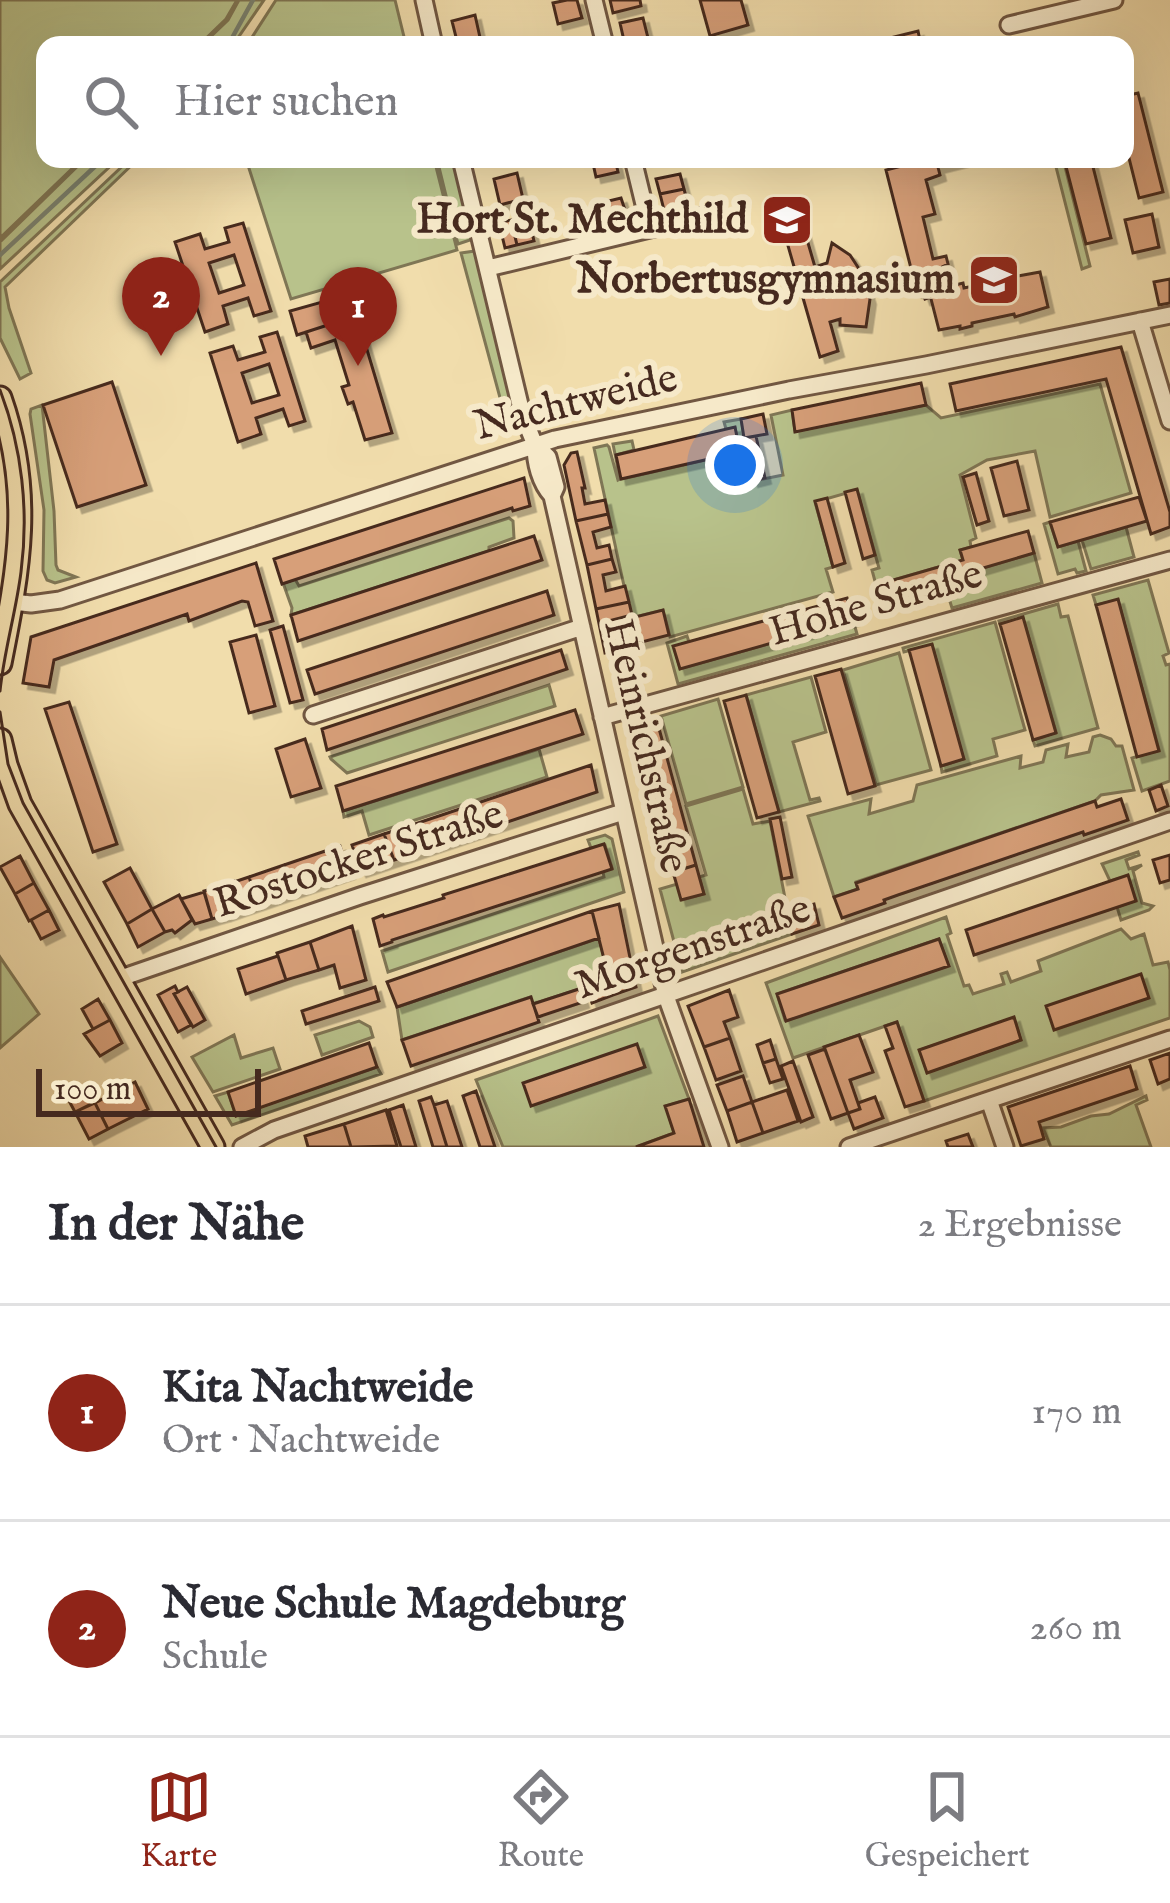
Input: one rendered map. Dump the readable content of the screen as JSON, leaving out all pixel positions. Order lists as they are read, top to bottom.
{
  "streets": {
    "street": [
      "Nachtweide",
      "Hohe Straße",
      "Heinrichstraße",
      "Rostocker Straße",
      "Morgenstraße"
    ]
  },
  "crossings": [
    ["Nachtweide", "Heinrichstraße"],
    ["Hohe Straße", "Heinrichstraße"],
    ["Heinrichstraße", "Rostocker Straße"],
    ["Heinrichstraße", "Morgenstraße"]
  ],
  "places": {
    "school or university": ["Hort St. Mechthild", "Norbertusgymnasium"]
  },
  "scale_bar": "100 m",
  "page": {
    "search": "Hier suchen",
    "pins": ["2", "1"],
    "scale": "100 m",
    "heading": ["In der Nähe", "2 Ergebnisse"],
    "list": [
      {
        "mark": "1",
        "name": "Kita Nachtweide",
        "note": "Ort · Nachtweide",
        "value": "170 m"
      },
      {
        "mark": "2",
        "name": "Neue Schule Magdeburg",
        "note": "Schule",
        "value": "260 m"
      }
    ],
    "nav": ["Karte", "Route", "Gespeichert"]
  }
}
